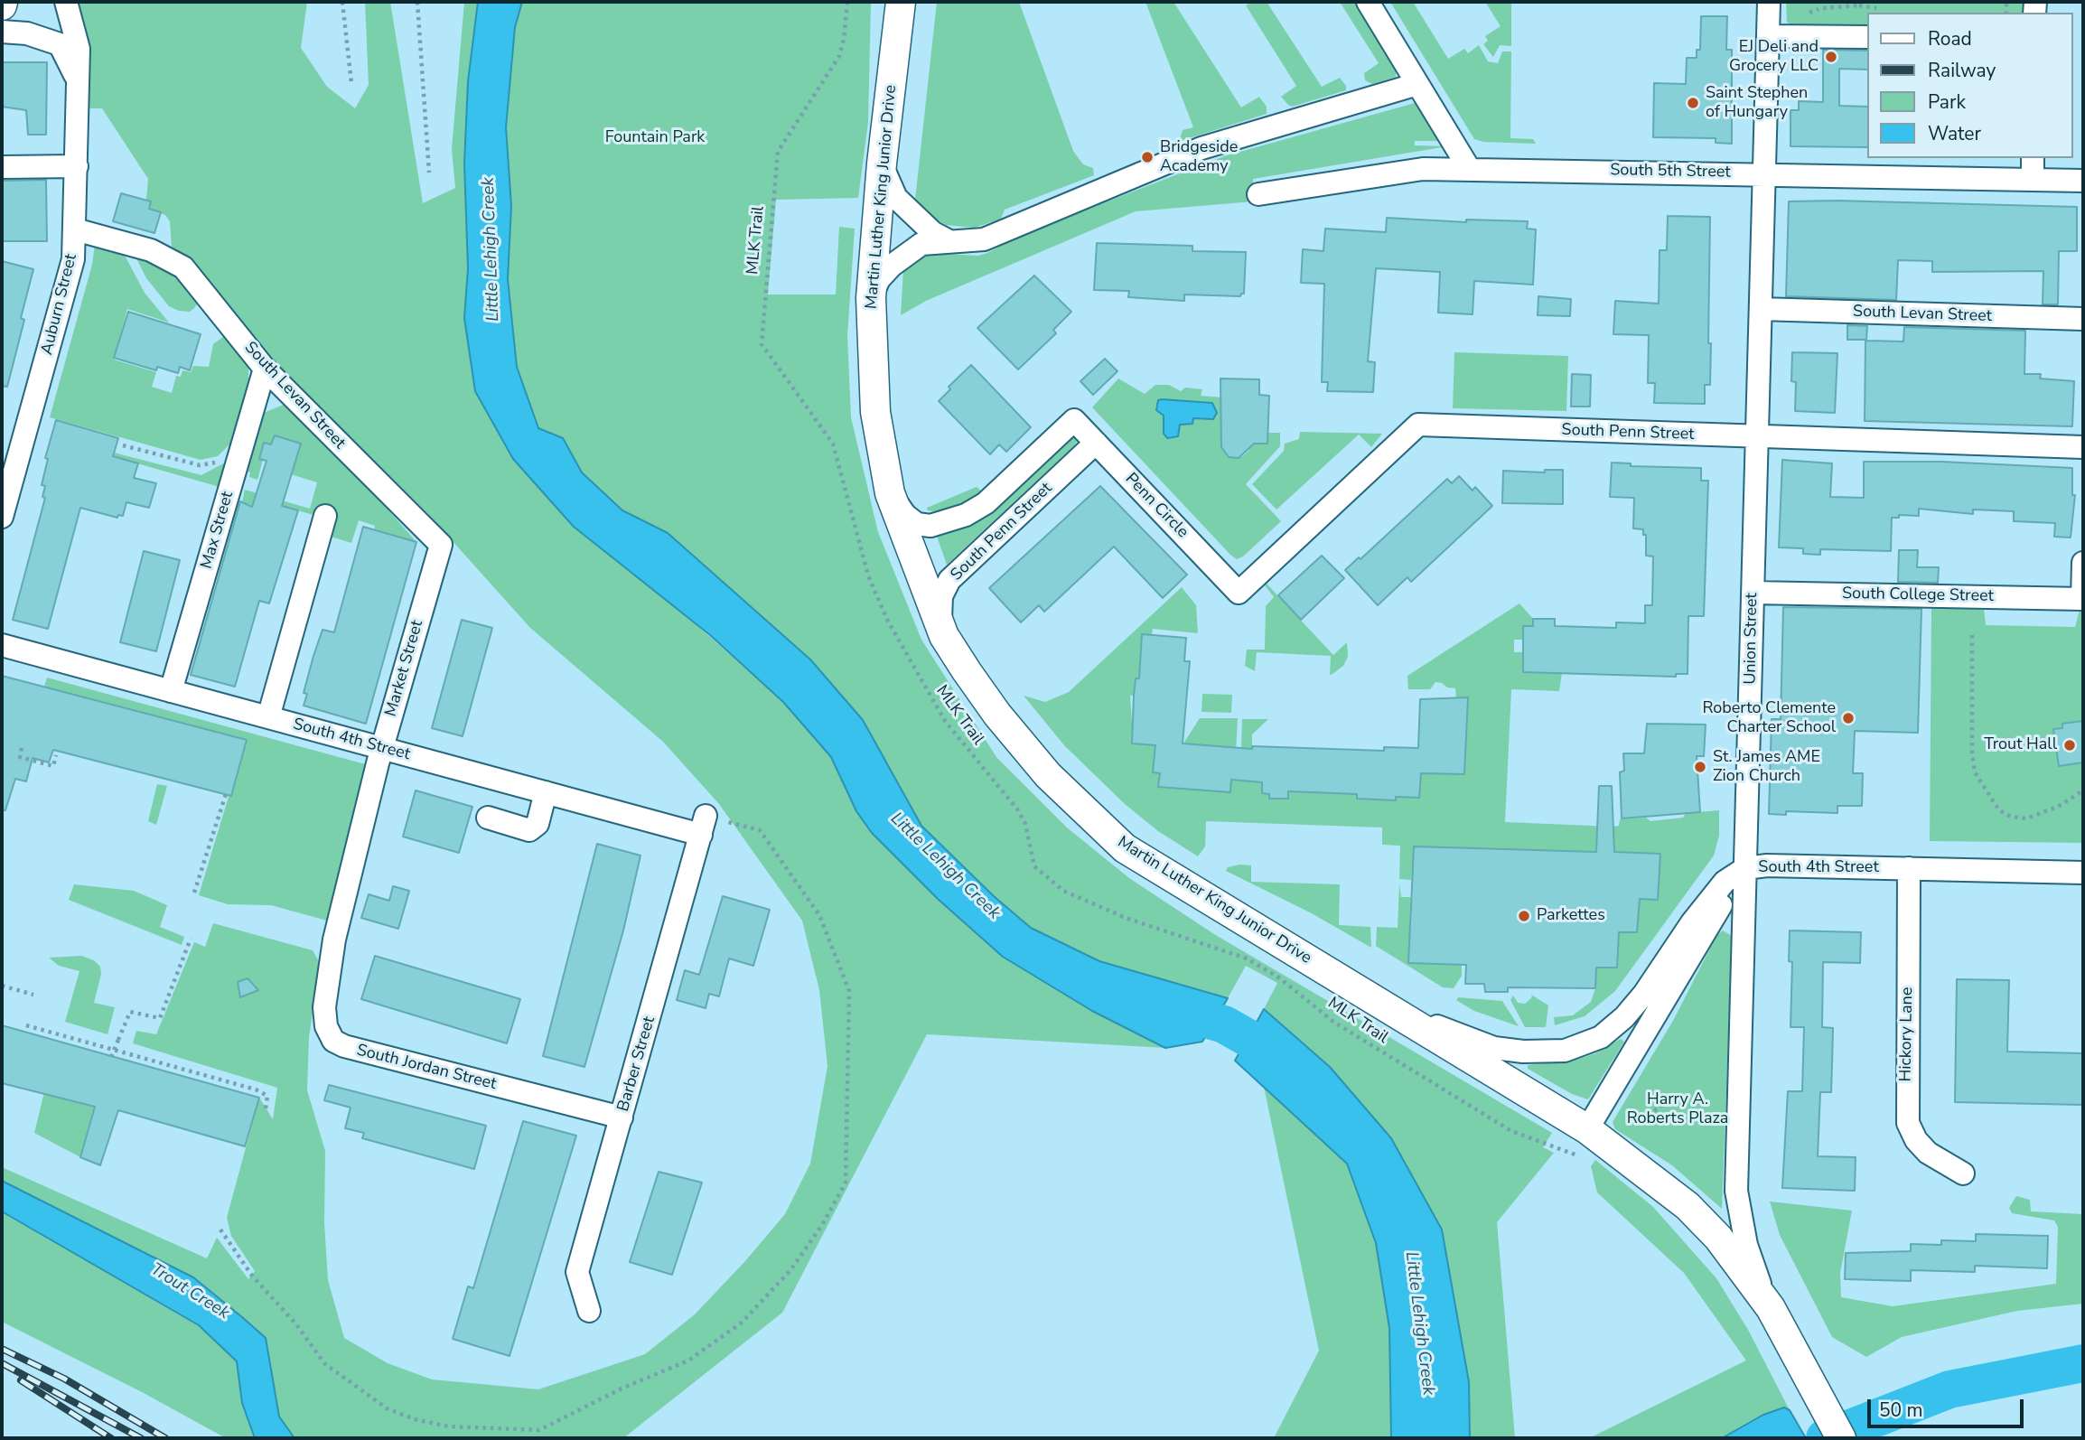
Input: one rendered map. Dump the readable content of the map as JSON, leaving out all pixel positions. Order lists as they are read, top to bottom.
{
  "streets": {
    "main road": ["Martin Luther King Junior Drive"],
    "street": [
      "South 5th Street",
      "Auburn Street",
      "South Levan Street",
      "South Penn Street",
      "Penn Circle",
      "Max Street",
      "South College Street",
      "Union Street",
      "Market Street",
      "South 4th Street",
      "Hickory Lane",
      "Barber Street",
      "South Jordan Street"
    ],
    "path": ["MLK Trail"]
  },
  "crossings": [
    ["South 5th Street", "Union Street"],
    ["Martin Luther King Junior Drive", "MLK Trail"],
    ["Martin Luther King Junior Drive", "South Penn Street"],
    ["Martin Luther King Junior Drive", "Union Street"],
    ["Martin Luther King Junior Drive", "South 4th Street"],
    ["MLK Trail", "South 4th Street"],
    ["Auburn Street", "South Levan Street"],
    ["South Levan Street", "Max Street"],
    ["South Levan Street", "Union Street"],
    ["South Levan Street", "Market Street"],
    ["South Penn Street", "Penn Circle"],
    ["South Penn Street", "Union Street"],
    ["Max Street", "South 4th Street"],
    ["South College Street", "Union Street"],
    ["Union Street", "South 4th Street"],
    ["Market Street", "South 4th Street"],
    ["Market Street", "South Jordan Street"],
    ["South 4th Street", "Hickory Lane"],
    ["South 4th Street", "Barber Street"],
    ["Barber Street", "South Jordan Street"]
  ],
  "water": ["Little Lehigh Creek", "Trout Creek"],
  "parks": ["Fountain Park", "Harry A. Roberts Plaza"],
  "places": [
    "EJ Deli and Grocery LLC",
    "Saint Stephen of Hungary",
    "Bridgeside Academy",
    "Roberto Clemente Charter School",
    "Trout Hall",
    "St. James AME Zion Church",
    "Parkettes"
  ],
  "legend": [
    "Road",
    "Railway",
    "Park",
    "Water"
  ],
  "scale_bar": "50 m"
}
